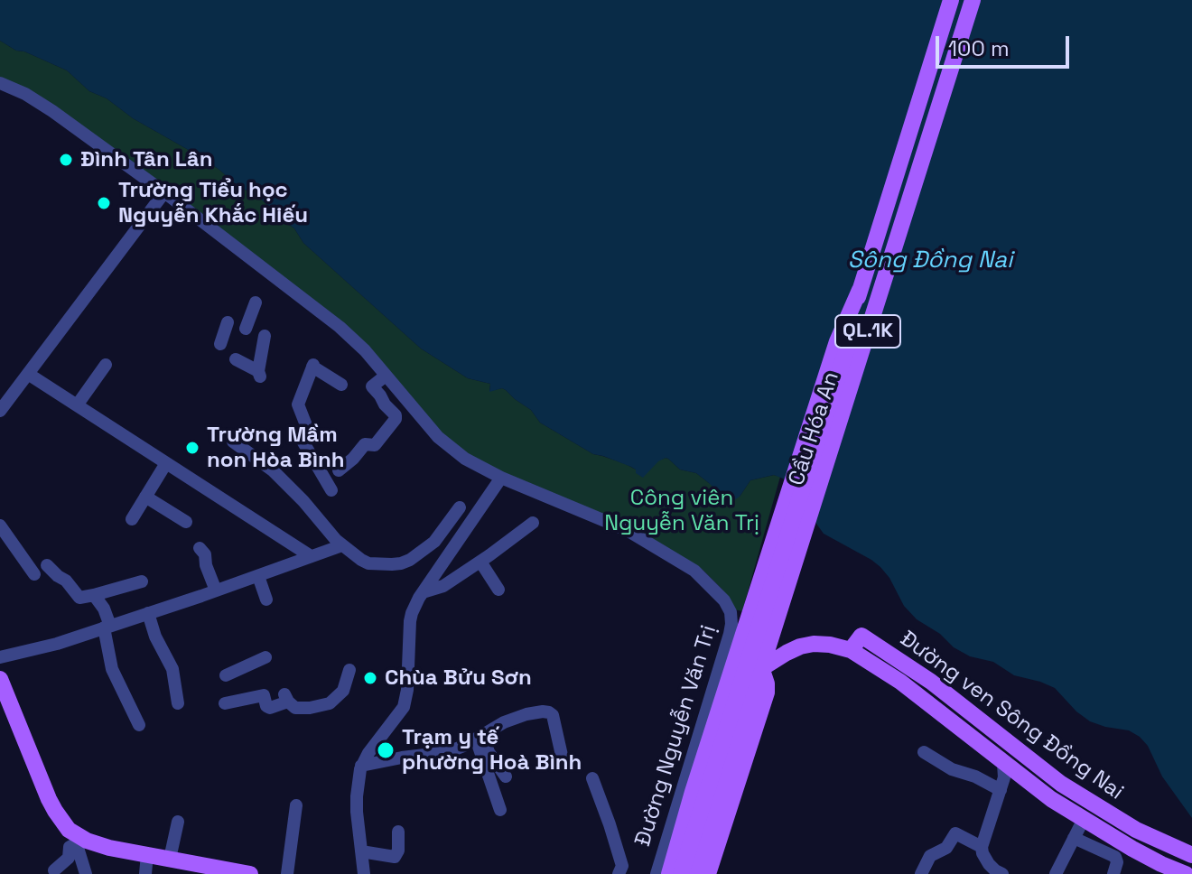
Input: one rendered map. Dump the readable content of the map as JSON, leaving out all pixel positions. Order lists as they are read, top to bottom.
{
  "streets": {
    "main road": ["QL.1K", "Cầu Hóa An", "Đường ven Sông Đồng Nai"],
    "street": ["Đường Nguyễn Văn Trị"]
  },
  "crossings": [
    ["QL.1K", "Cầu Hóa An"]
  ],
  "water": ["Sông Đồng Nai"],
  "parks": ["Công viên Nguyễn Văn Trị"],
  "places": [
    "Đình Tân Lân",
    "Trường Tiểu học Nguyễn Khắc Hiếu",
    "Trường Mầm non Hòa Bình",
    "Chùa Bửu Sơn",
    "Trạm y tế phường Hoà Bình"
  ],
  "scale_bar": "100 m"
}
